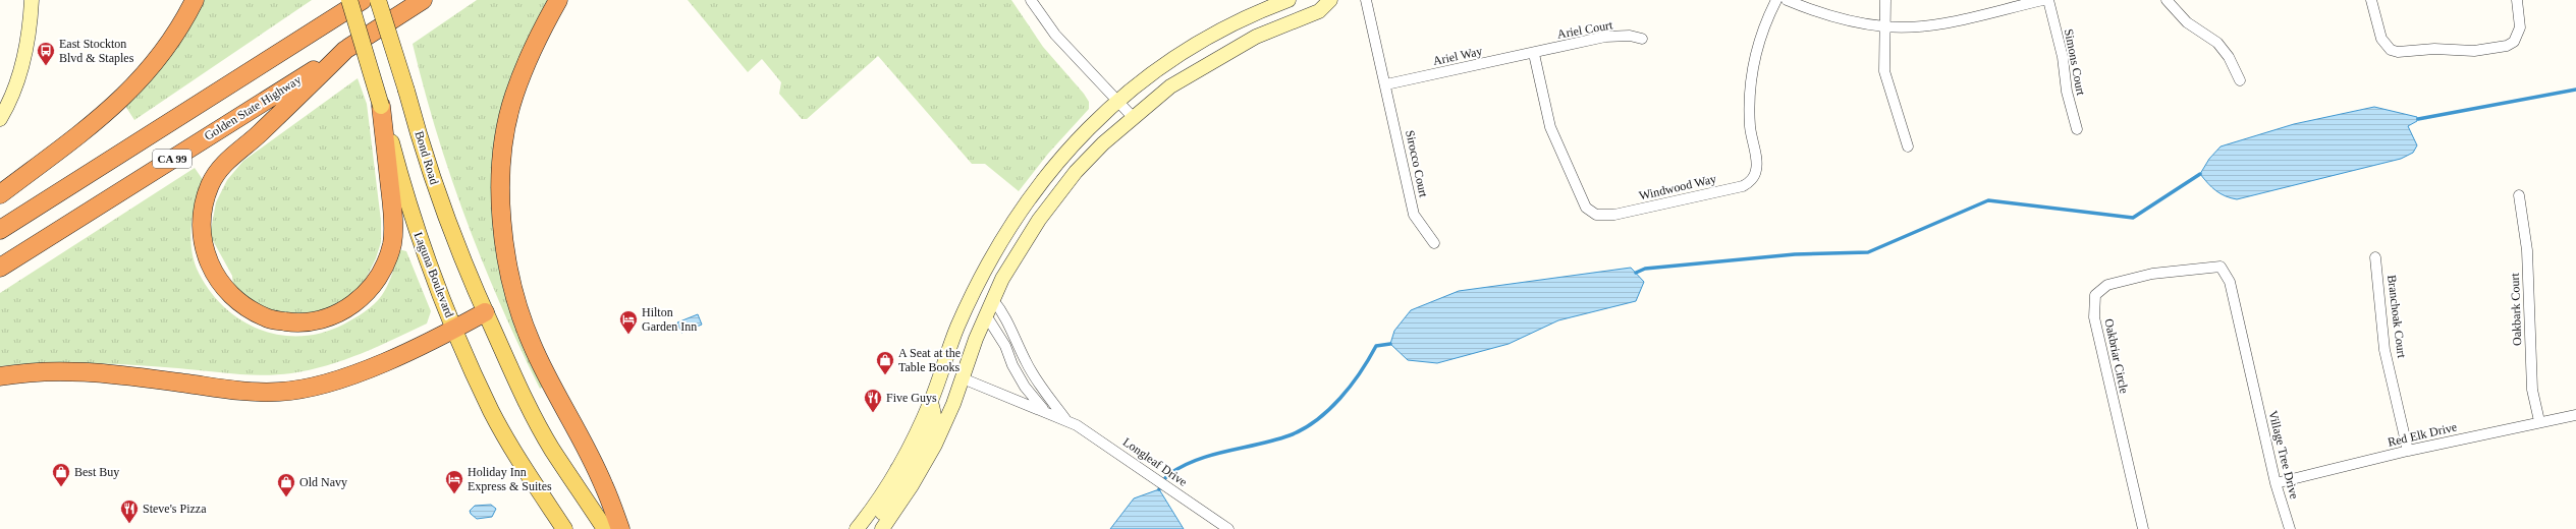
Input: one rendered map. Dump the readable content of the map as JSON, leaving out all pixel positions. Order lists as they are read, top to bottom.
{
  "streets": {
    "highway": ["Golden State Highway", "CA 99"],
    "main road": ["Bond Road", "Laguna Boulevard"],
    "street": [
      "Ariel Court",
      "Ariel Way",
      "Simons Court",
      "Sirocco Court",
      "Windwood Way",
      "Oakbark Court",
      "Branchoak Court",
      "Oakbriar Circle",
      "Red Elk Drive",
      "Village Tree Drive",
      "Longleaf Drive"
    ]
  },
  "crossings": [
    ["Ariel Court", "Ariel Way"],
    ["Ariel Court", "Windwood Way"],
    ["Ariel Way", "Sirocco Court"],
    ["Ariel Way", "Windwood Way"],
    ["Oakbark Court", "Red Elk Drive"],
    ["Branchoak Court", "Red Elk Drive"],
    ["Oakbriar Circle", "Village Tree Drive"],
    ["Red Elk Drive", "Village Tree Drive"]
  ],
  "places": {
    "bus stop": ["East Stockton Blvd & Staples"],
    "hotel": ["Hilton Garden Inn", "Holiday Inn Express & Suites"],
    "shop": ["A Seat at the Table Books", "Best Buy", "Old Navy"],
    "restaurant": ["Five Guys", "Steve's Pizza"]
  }
}
